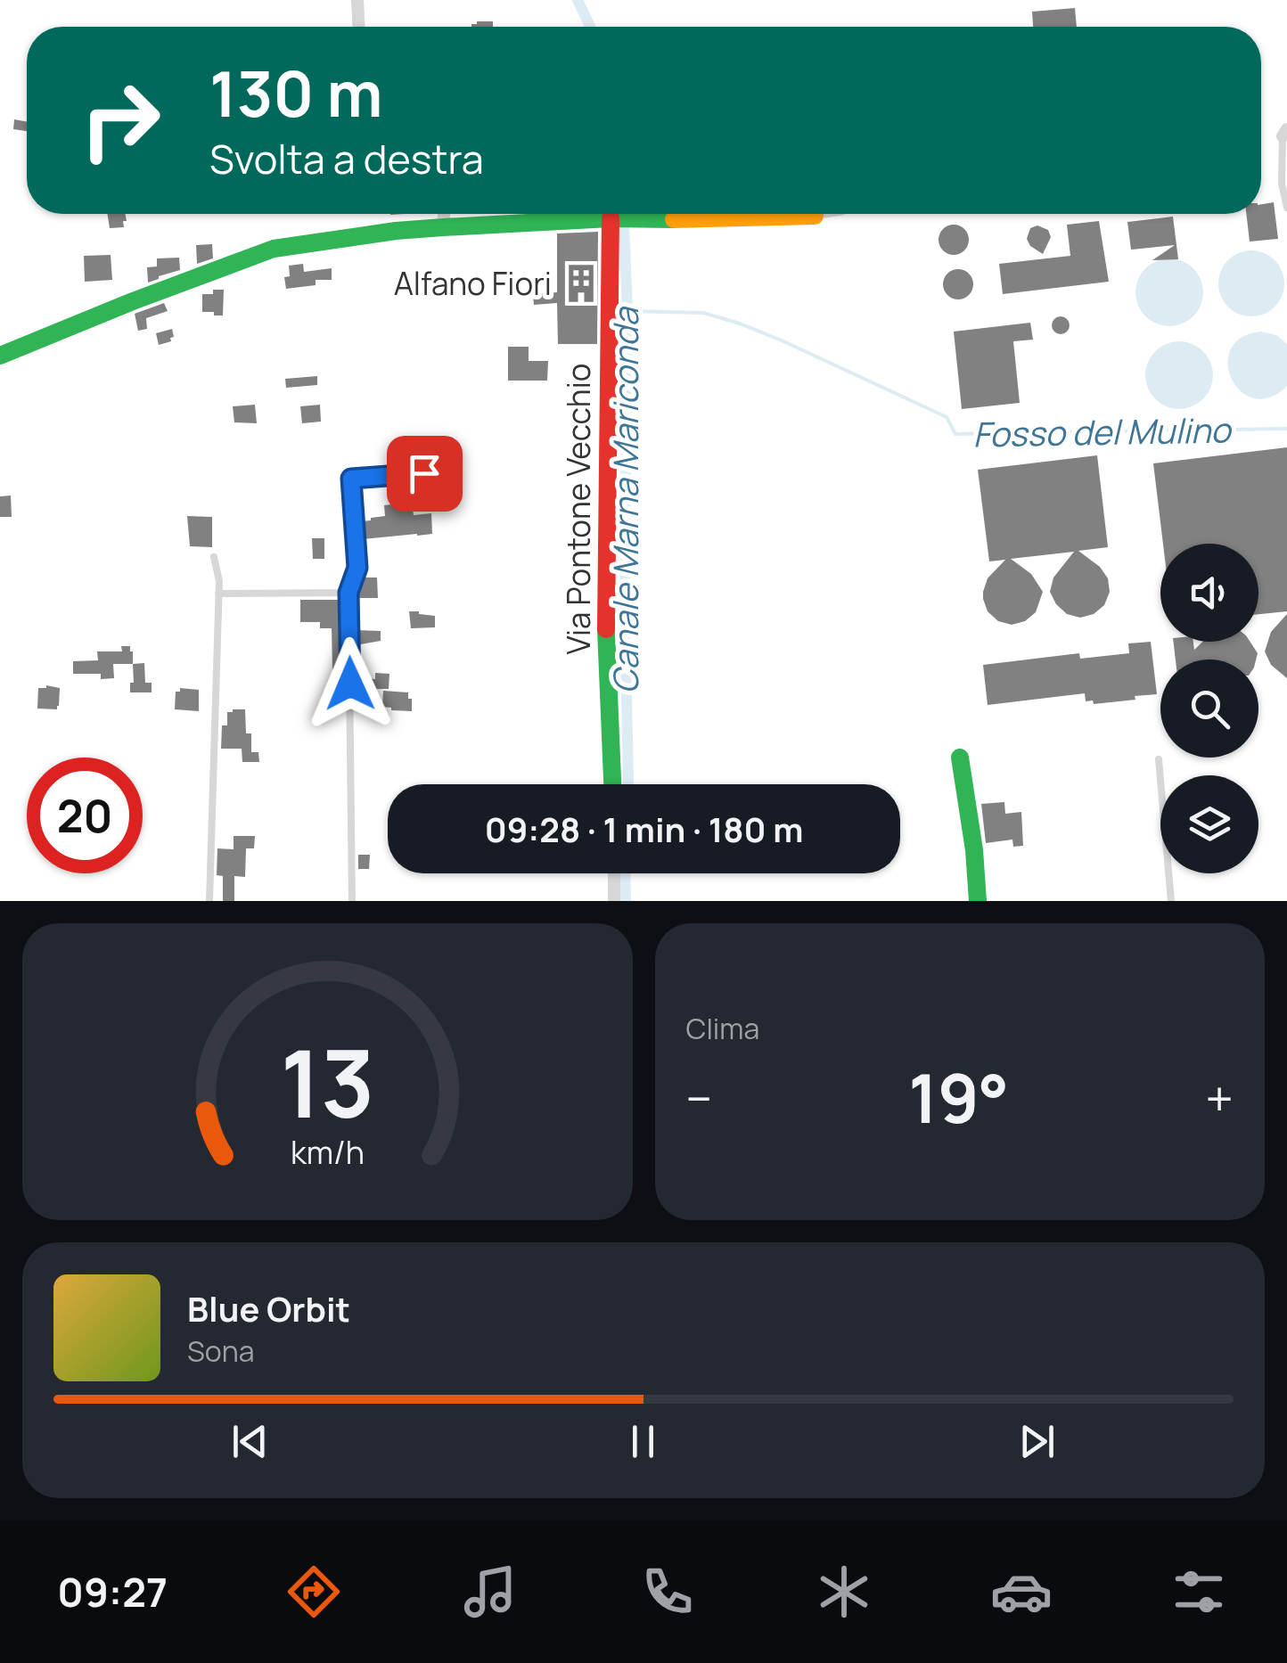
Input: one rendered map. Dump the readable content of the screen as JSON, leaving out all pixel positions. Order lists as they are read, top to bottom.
{
  "streets": {
    "street": ["Via Pontone Vecchio"]
  },
  "water": ["Fosso del Mulino", "Canale Marna Mariconda"],
  "places": {
    "building": ["Alfano Fiori"]
  },
  "page": {
    "turn": ["130 m", "Svolta a destra"],
    "limit": "20",
    "trip": "09:28 · 1 min · 180 m",
    "tile": "Clima",
    "heat": ["−", "19°", "+"],
    "song": ["Blue Orbit", "Sona"],
    "tabs": "09:27",
    "gauge": ["13", "km/h"]
  }
}
